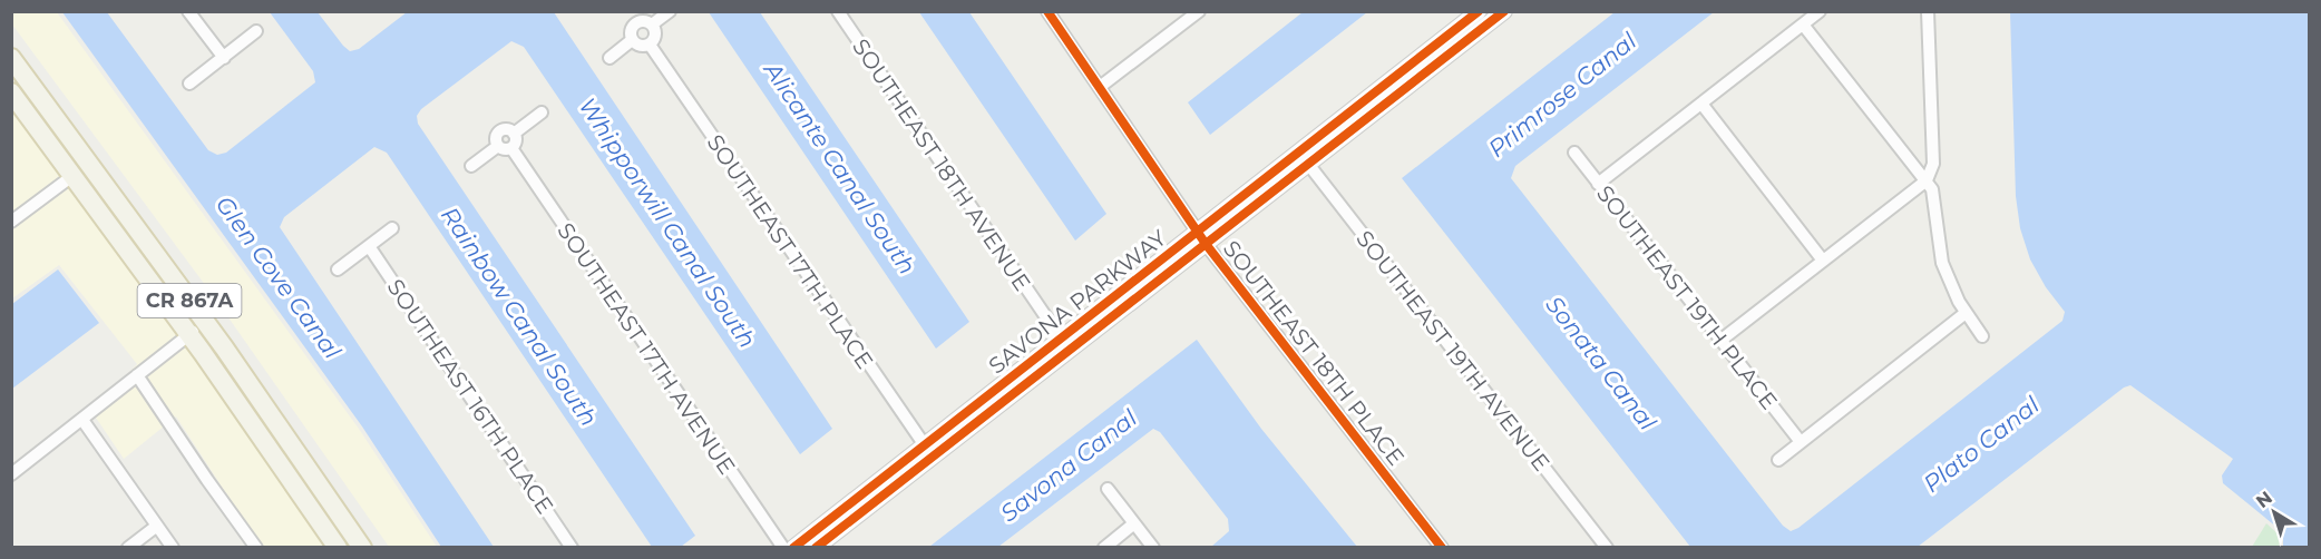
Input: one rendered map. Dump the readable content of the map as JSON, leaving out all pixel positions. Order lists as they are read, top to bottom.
{
  "streets": {
    "main road": ["CR 867A"],
    "street": [
      "SOUTHEAST 18TH AVENUE",
      "SOUTHEAST 17TH PLACE",
      "SOUTHEAST 19TH PLACE",
      "SAVONA PARKWAY",
      "SOUTHEAST 17TH AVENUE",
      "SOUTHEAST 19TH AVENUE",
      "SOUTHEAST 18TH PLACE",
      "SOUTHEAST 16TH PLACE"
    ]
  },
  "crossings": [
    ["SOUTHEAST 18TH AVENUE", "SAVONA PARKWAY"],
    ["SOUTHEAST 17TH PLACE", "SAVONA PARKWAY"],
    ["SAVONA PARKWAY", "SOUTHEAST 19TH AVENUE"],
    ["SAVONA PARKWAY", "SOUTHEAST 18TH PLACE"]
  ],
  "water": [
    "Primrose Canal",
    "Alicante Canal South",
    "Whipporwill Canal South",
    "Glen Cove Canal",
    "Rainbow Canal South",
    "Sonata Canal",
    "Plato Canal",
    "Savona Canal"
  ],
  "north": "top left"
}
